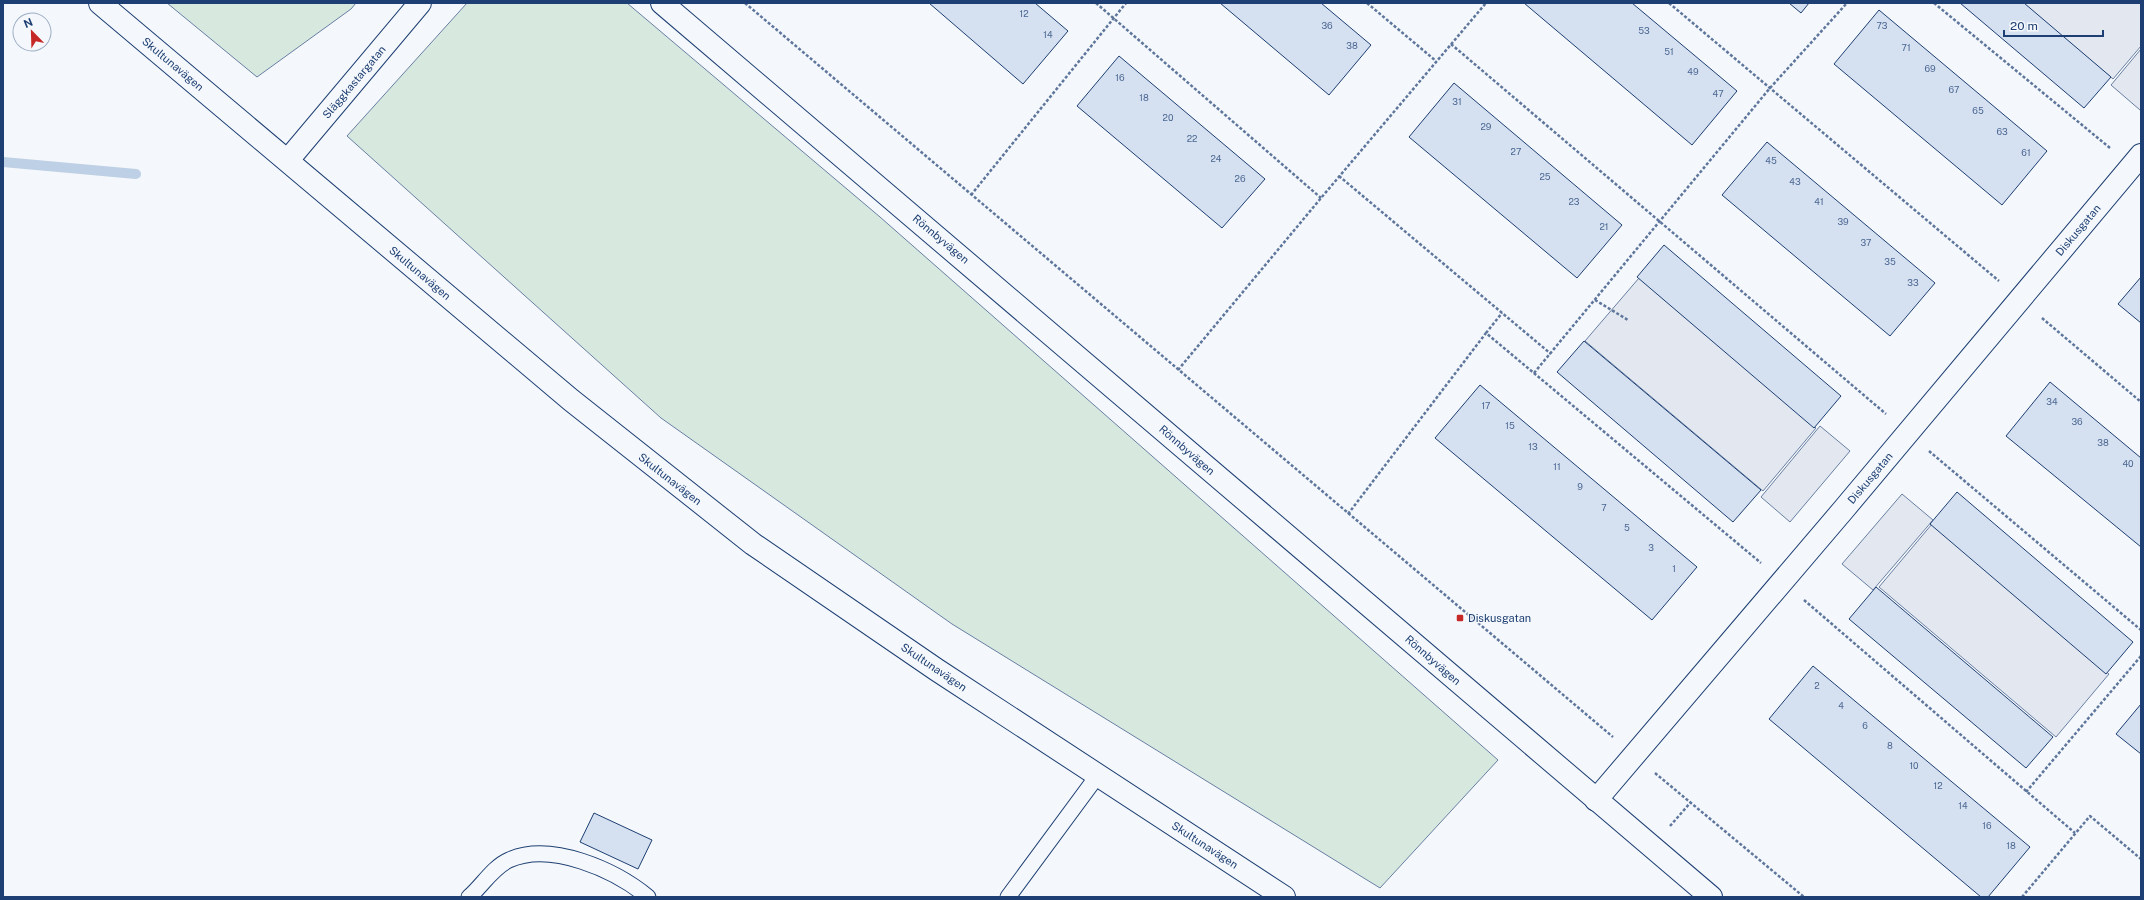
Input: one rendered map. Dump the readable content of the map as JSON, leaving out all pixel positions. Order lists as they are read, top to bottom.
{
  "streets": {
    "street": [
      "Skultunavägen",
      "Släggkastargatan",
      "Diskusgatan",
      "Rönnbyvägen"
    ]
  },
  "crossings": [
    ["Skultunavägen", "Släggkastargatan"],
    ["Diskusgatan", "Rönnbyvägen"]
  ],
  "places": {
    "transit": ["Diskusgatan"]
  },
  "house_numbers": [
    "12",
    "36",
    "73",
    "53",
    "14",
    "38",
    "71",
    "51",
    "69",
    "49",
    "16",
    "67",
    "47",
    "18",
    "31",
    "65",
    "20",
    "29",
    "63",
    "22",
    "27",
    "61",
    "24",
    "45",
    "25",
    "26",
    "43",
    "23",
    "41",
    "39",
    "21",
    "37",
    "35",
    "33",
    "34",
    "17",
    "36",
    "15",
    "38",
    "13",
    "40",
    "11",
    "9",
    "7",
    "5",
    "3",
    "1",
    "2",
    "4",
    "6",
    "8",
    "10",
    "12",
    "14",
    "16",
    "18"
  ],
  "scale_bar": "20 m",
  "north": "top left"
}
